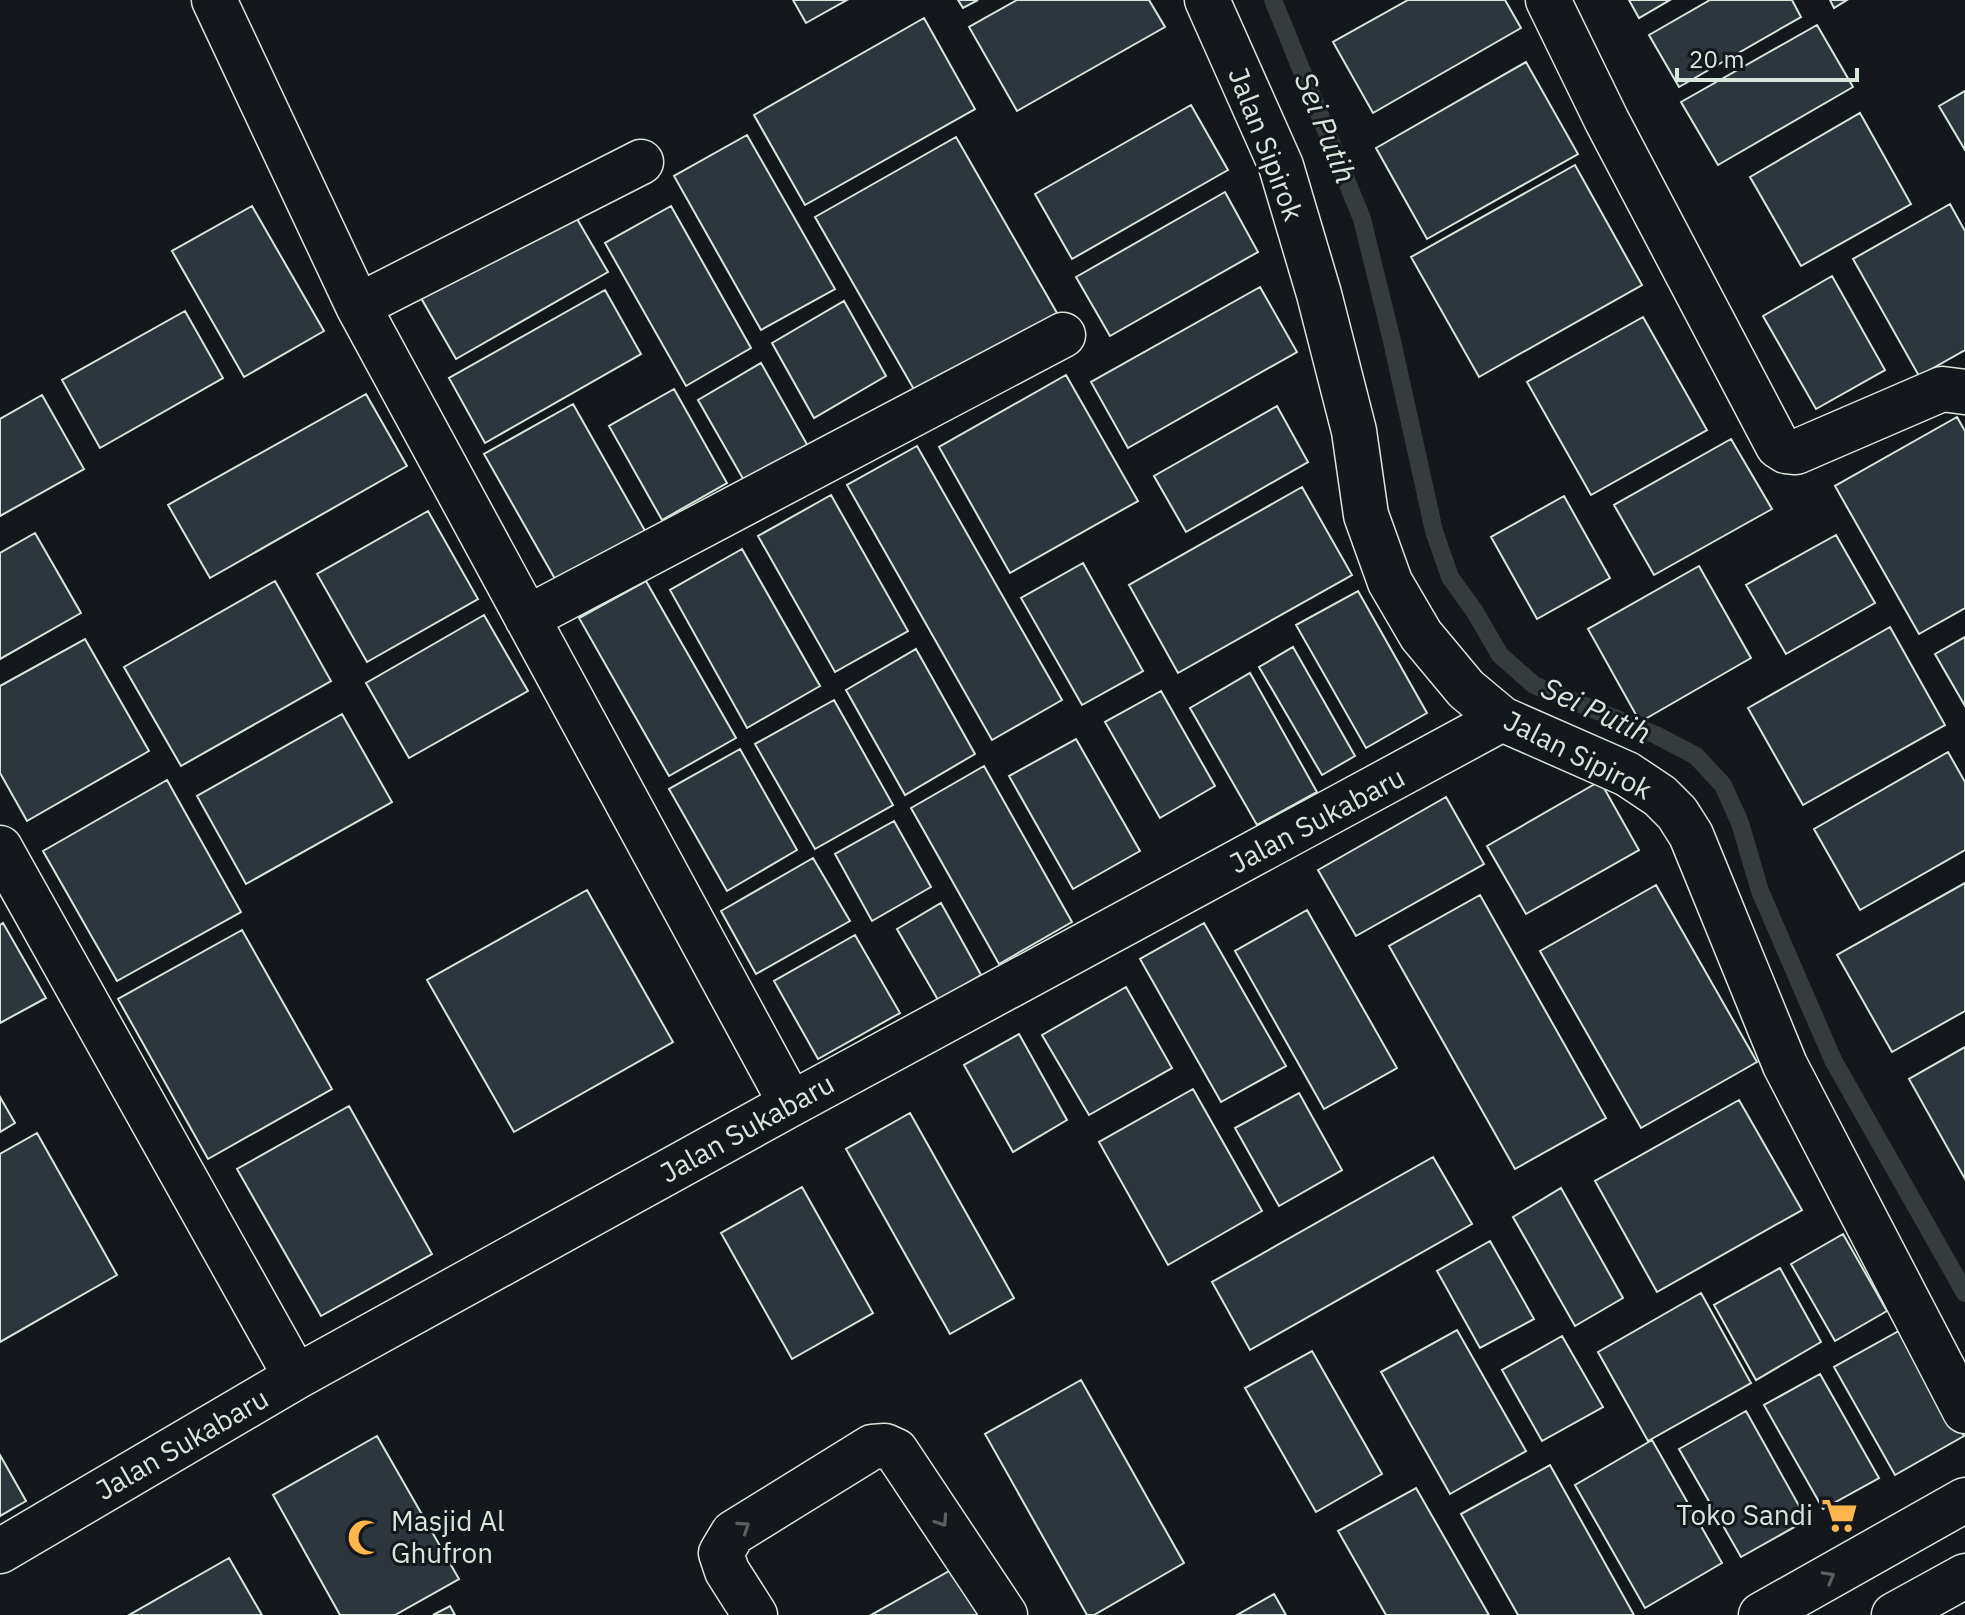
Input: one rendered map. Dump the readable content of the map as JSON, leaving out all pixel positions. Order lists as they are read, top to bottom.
{
  "streets": {
    "street": ["Jalan Sipirok", "Jalan Sukabaru"]
  },
  "crossings": [
    ["Jalan Sipirok", "Jalan Sukabaru"]
  ],
  "water": ["Sei Putih"],
  "places": {
    "supermarket": ["Toko Sandi"],
    "mosque": ["Masjid Al Ghufron"]
  },
  "scale_bar": "20 m"
}
